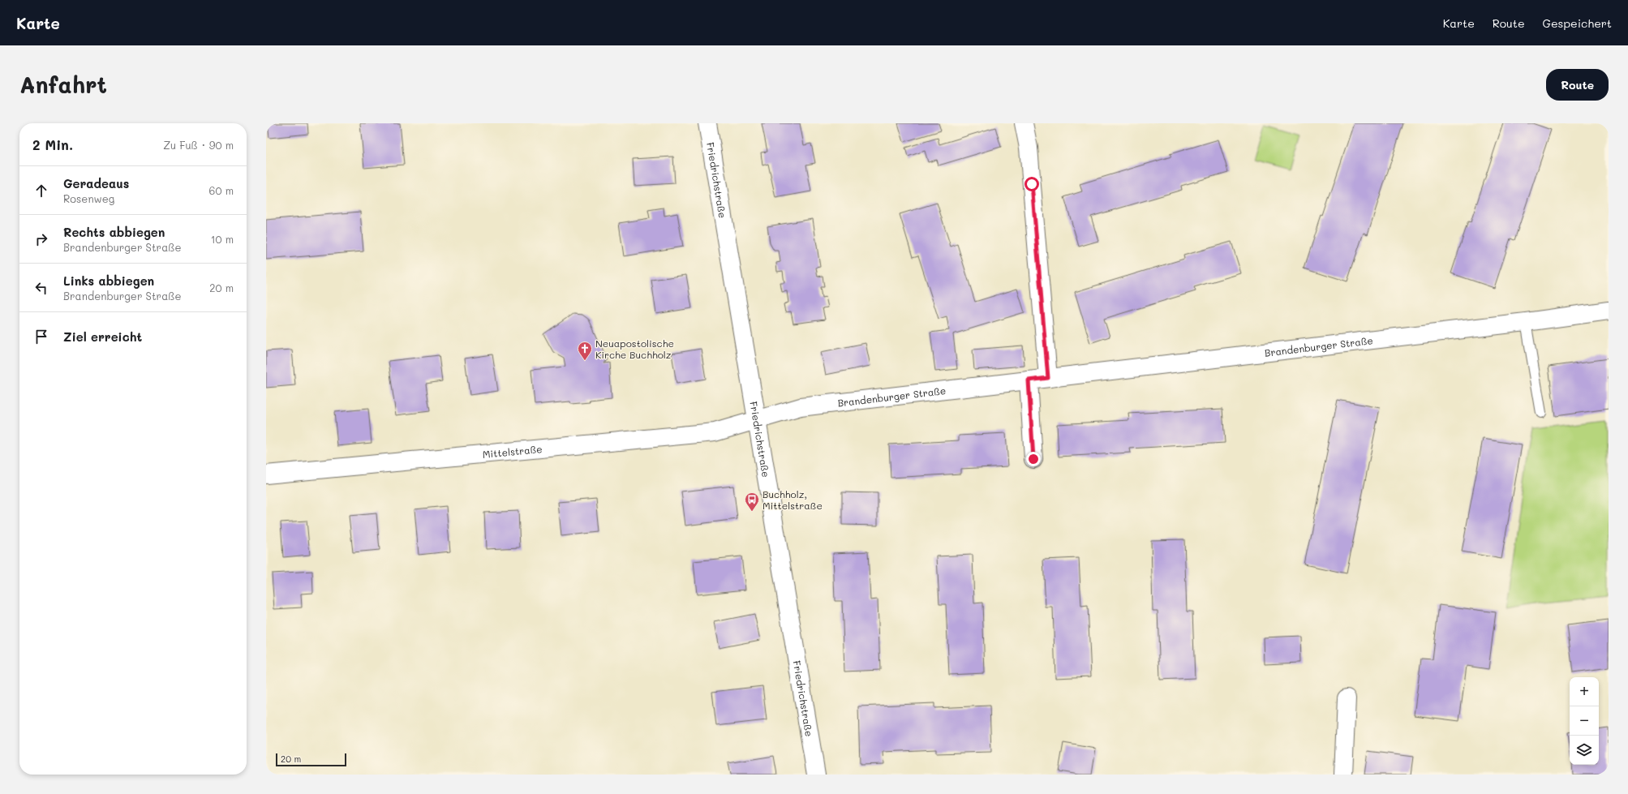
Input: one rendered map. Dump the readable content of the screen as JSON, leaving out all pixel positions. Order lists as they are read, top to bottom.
{
  "streets": {
    "street": ["Friedrichstraße", "Brandenburger Straße", "Mittelstraße"]
  },
  "crossings": [
    ["Friedrichstraße", "Brandenburger Straße"],
    ["Friedrichstraße", "Mittelstraße"],
    ["Brandenburger Straße", "Mittelstraße"]
  ],
  "places": {
    "church": ["Neuapostolische Kirche Buchholz"],
    "bus stop": ["Buchholz, Mittelstraße"]
  },
  "scale_bar": "20 m",
  "page": {
    "header": "Karte",
    "nav": ["Karte", "Route", "Gespeichert"],
    "buttons": "Route",
    "title": "Anfahrt",
    "heading": ["2 Min.", "Zu Fuß · 90 m"],
    "list": [
      ["Geradeaus", "Rosenweg", "60 m"],
      ["Rechts abbiegen", "Brandenburger Straße", "10 m"],
      ["Links abbiegen", "Brandenburger Straße", "20 m"],
      "Ziel erreicht"
    ],
    "map_buttons": ["+", "−"],
    "scale": "20 m"
  }
}
